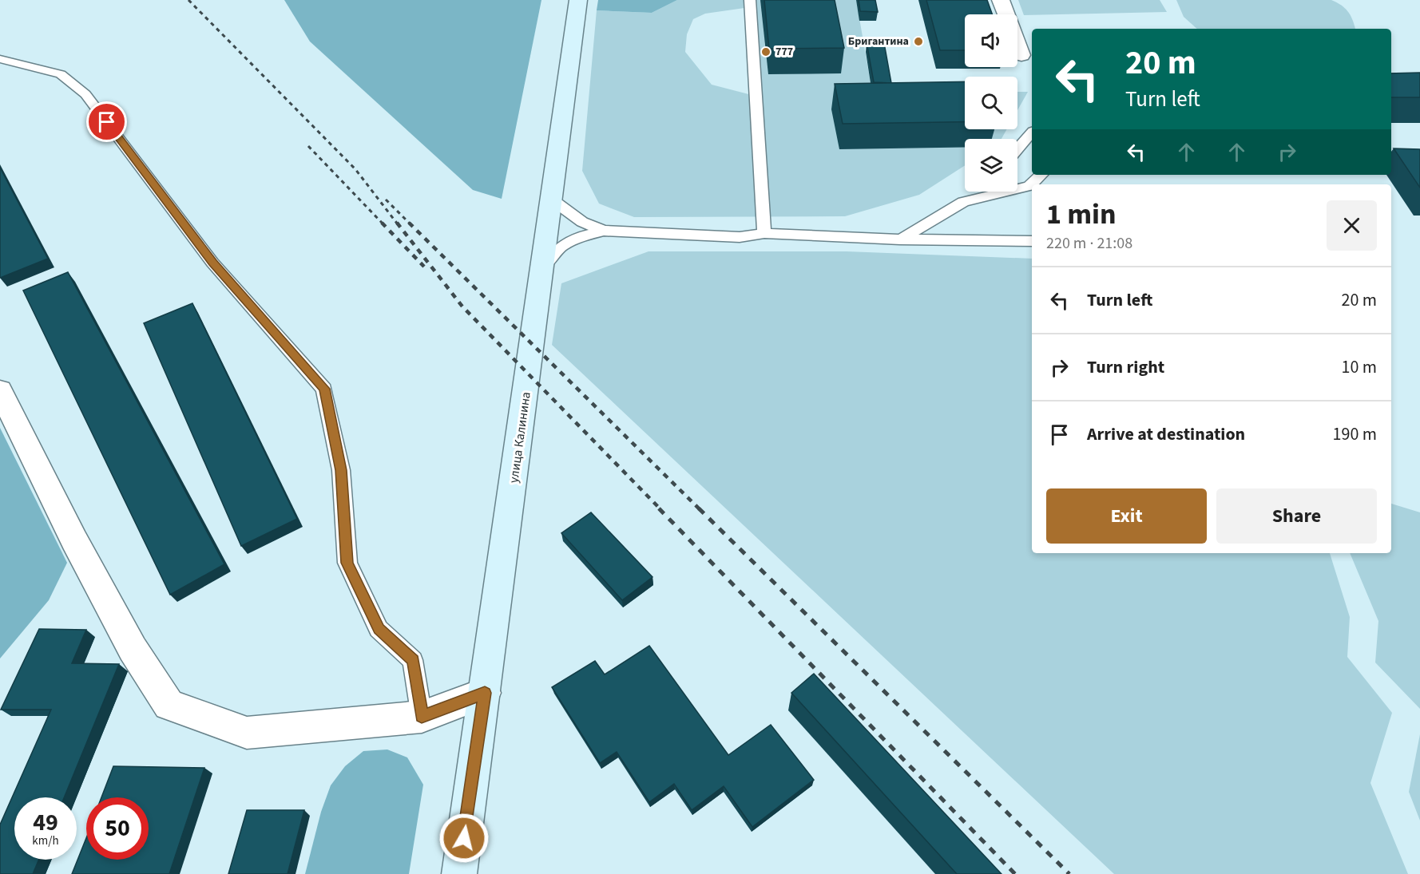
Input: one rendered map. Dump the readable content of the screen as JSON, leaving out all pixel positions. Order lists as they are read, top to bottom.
{
  "streets": {
    "main road": ["улица Калинина"]
  },
  "places": ["Бригантина", "777"],
  "page": {
    "turn": ["20 m", "Turn left"],
    "heading": ["1 min", "220 m · 21:08"],
    "list": [
      {
        "name": "Turn left",
        "value": "20 m"
      },
      {
        "name": "Turn right",
        "value": "10 m"
      },
      {
        "name": "Arrive at destination",
        "value": "190 m"
      }
    ],
    "buttons": ["Exit", "Share"],
    "speed": "49 km/h",
    "limit": "50"
  }
}
